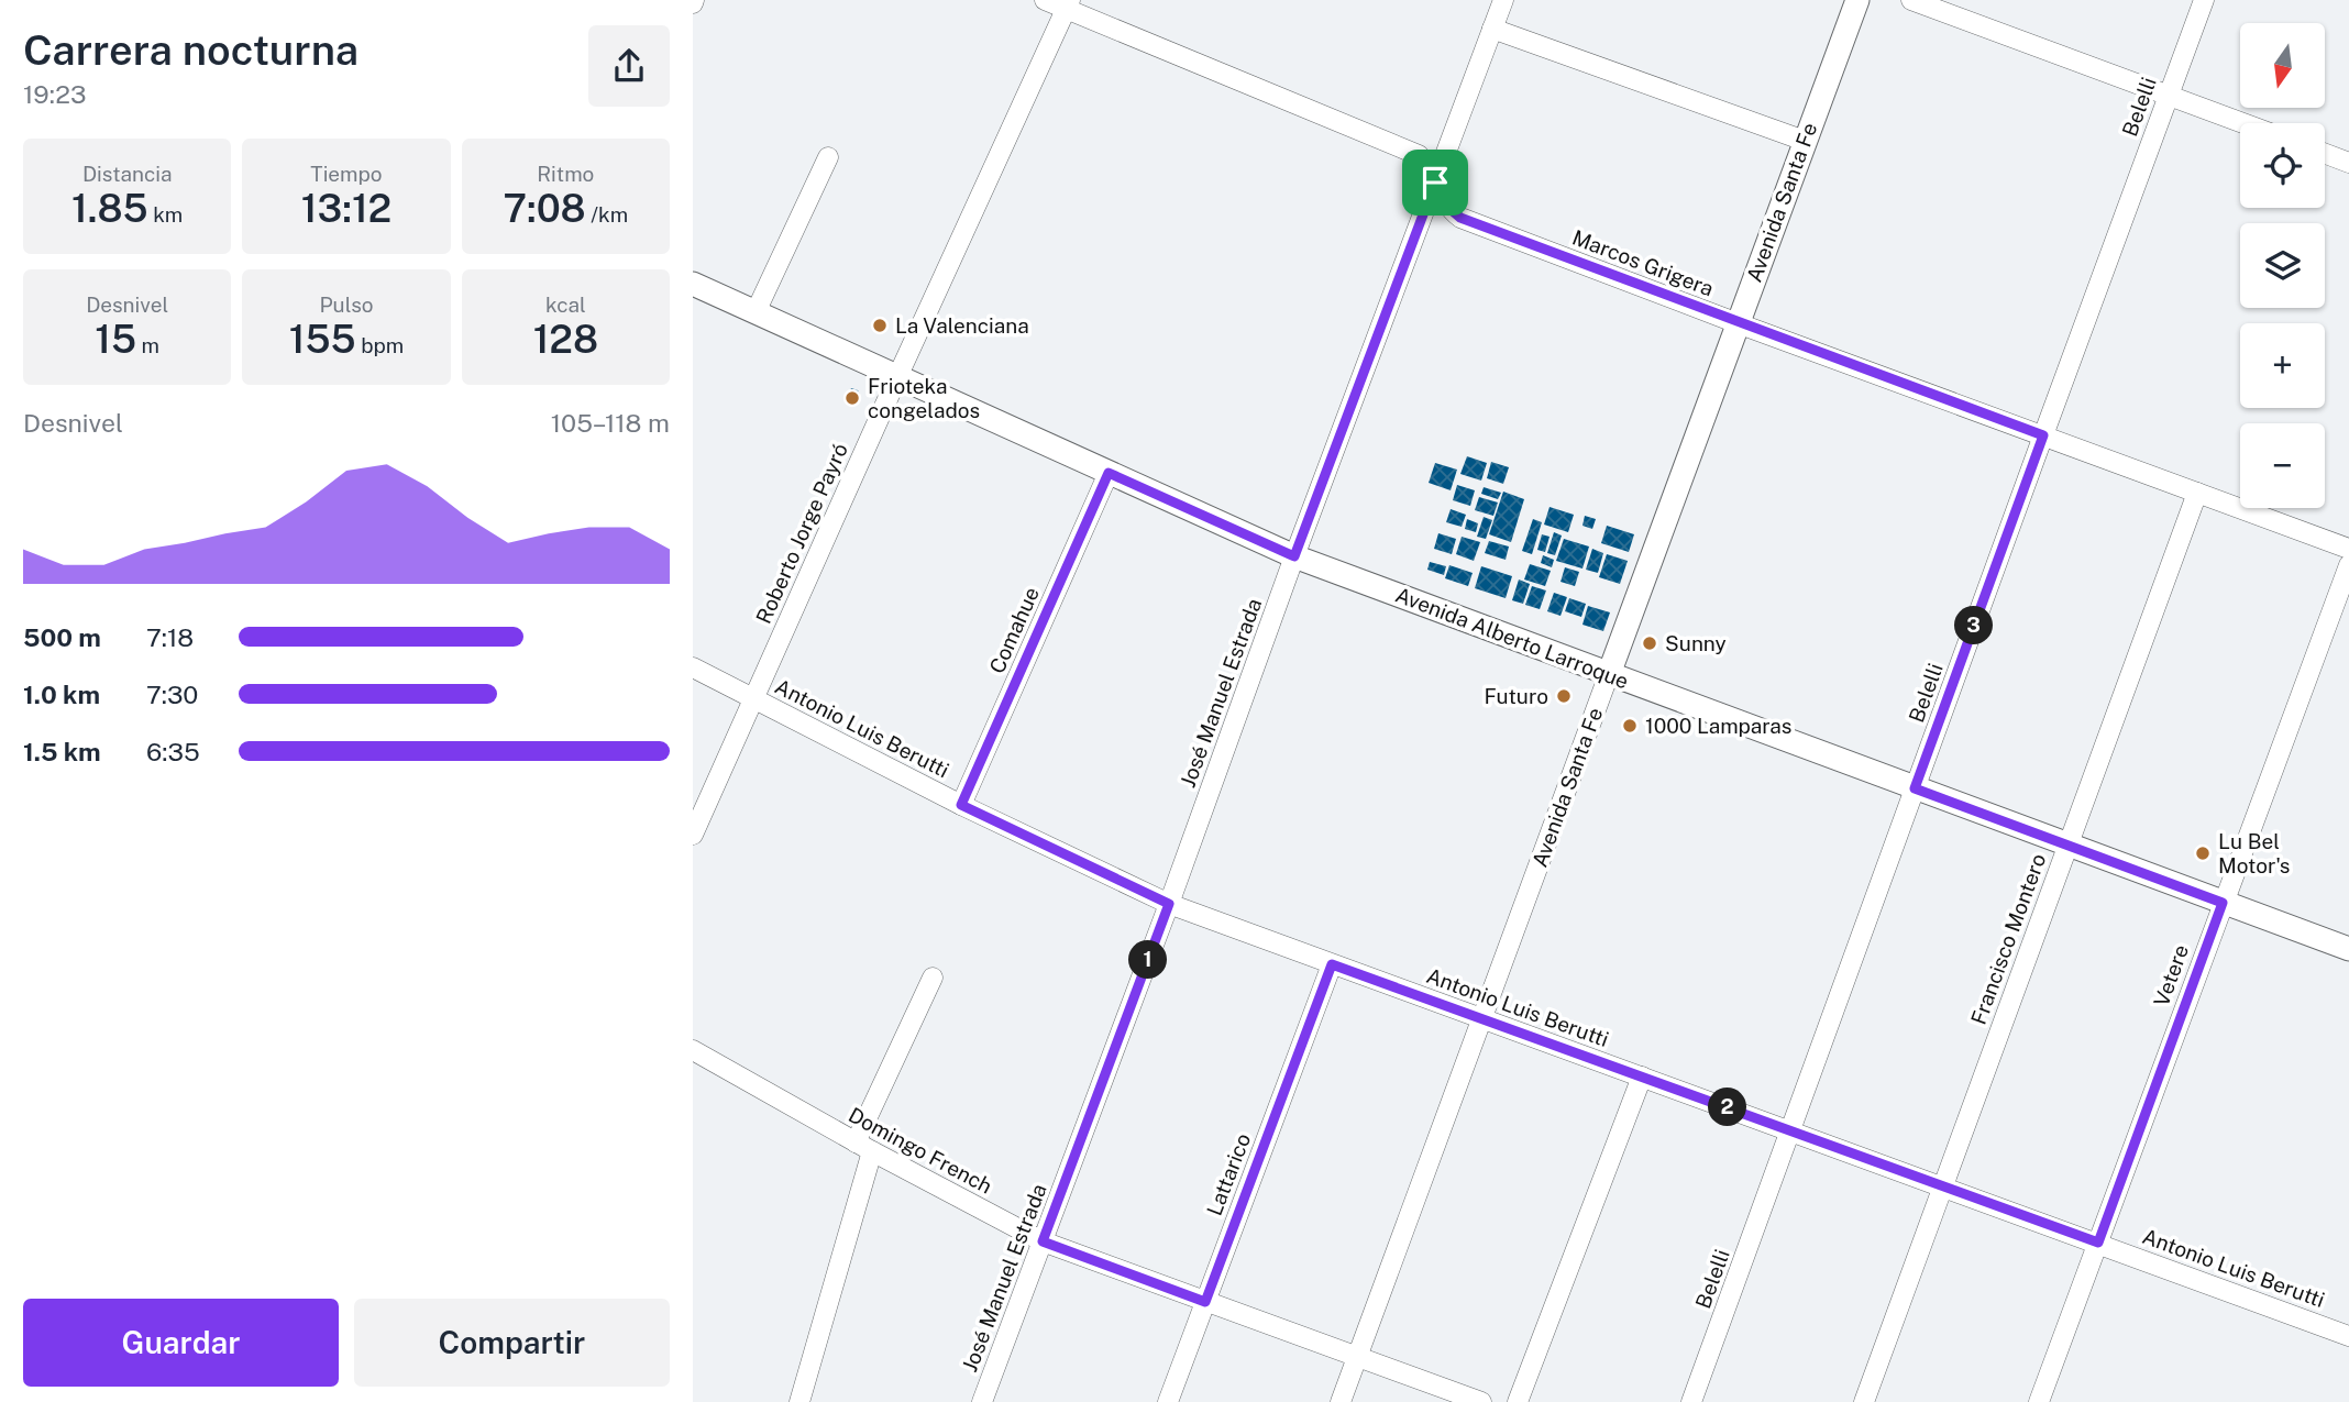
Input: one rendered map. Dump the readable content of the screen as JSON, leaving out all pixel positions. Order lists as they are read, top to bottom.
{
  "streets": {
    "main road": ["Avenida Santa Fe", "Avenida Alberto Larroque"],
    "street": [
      "Belelli",
      "Marcos Grigera",
      "Roberto Jorge Payró",
      "Comahue",
      "José Manuel Estrada",
      "Antonio Luis Berutti",
      "Francisco Montero",
      "Vetere",
      "Domingo French",
      "Lattarico"
    ]
  },
  "crossings": [
    ["Belelli", "Marcos Grigera"],
    ["Belelli", "Avenida Alberto Larroque"],
    ["Belelli", "Antonio Luis Berutti"],
    ["Avenida Santa Fe", "Marcos Grigera"],
    ["Avenida Santa Fe", "Avenida Alberto Larroque"],
    ["Avenida Santa Fe", "Antonio Luis Berutti"],
    ["Avenida Santa Fe", "Domingo French"],
    ["Marcos Grigera", "Roberto Jorge Payró"],
    ["Marcos Grigera", "José Manuel Estrada"],
    ["Marcos Grigera", "Francisco Montero"],
    ["Roberto Jorge Payró", "Avenida Alberto Larroque"],
    ["Roberto Jorge Payró", "Antonio Luis Berutti"],
    ["Comahue", "Avenida Alberto Larroque"],
    ["Comahue", "Antonio Luis Berutti"],
    ["Avenida Alberto Larroque", "José Manuel Estrada"],
    ["Avenida Alberto Larroque", "Francisco Montero"],
    ["Avenida Alberto Larroque", "Vetere"],
    ["José Manuel Estrada", "Antonio Luis Berutti"],
    ["José Manuel Estrada", "Domingo French"],
    ["Antonio Luis Berutti", "Francisco Montero"],
    ["Antonio Luis Berutti", "Vetere"],
    ["Antonio Luis Berutti", "Lattarico"],
    ["Domingo French", "Lattarico"]
  ],
  "places": [
    "La Valenciana",
    "Frioteka congelados",
    "Sunny",
    "Futuro",
    "1000 Lamparas",
    "Lu Bel Motor's"
  ],
  "north": "bottom",
  "page": {
    "heading": ["Carrera nocturna", "19:23"],
    "map_buttons": ["+", "−"],
    "stats": [
      ["Distancia", "1.85 km"],
      ["Tiempo", "13:12"],
      ["Ritmo", "7:08 /km"],
      ["Desnivel", "15 m"],
      ["Pulso", "155 bpm"],
      ["kcal", "128"]
    ],
    "chart": ["Desnivel", "105–118 m"],
    "pins": ["3", "1", "2"],
    "list": [
      {
        "name": "500 m",
        "note": "7:18"
      },
      {
        "name": "1.0 km",
        "note": "7:30"
      },
      {
        "name": "1.5 km",
        "note": "6:35"
      }
    ],
    "buttons": ["Guardar", "Compartir"]
  }
}
